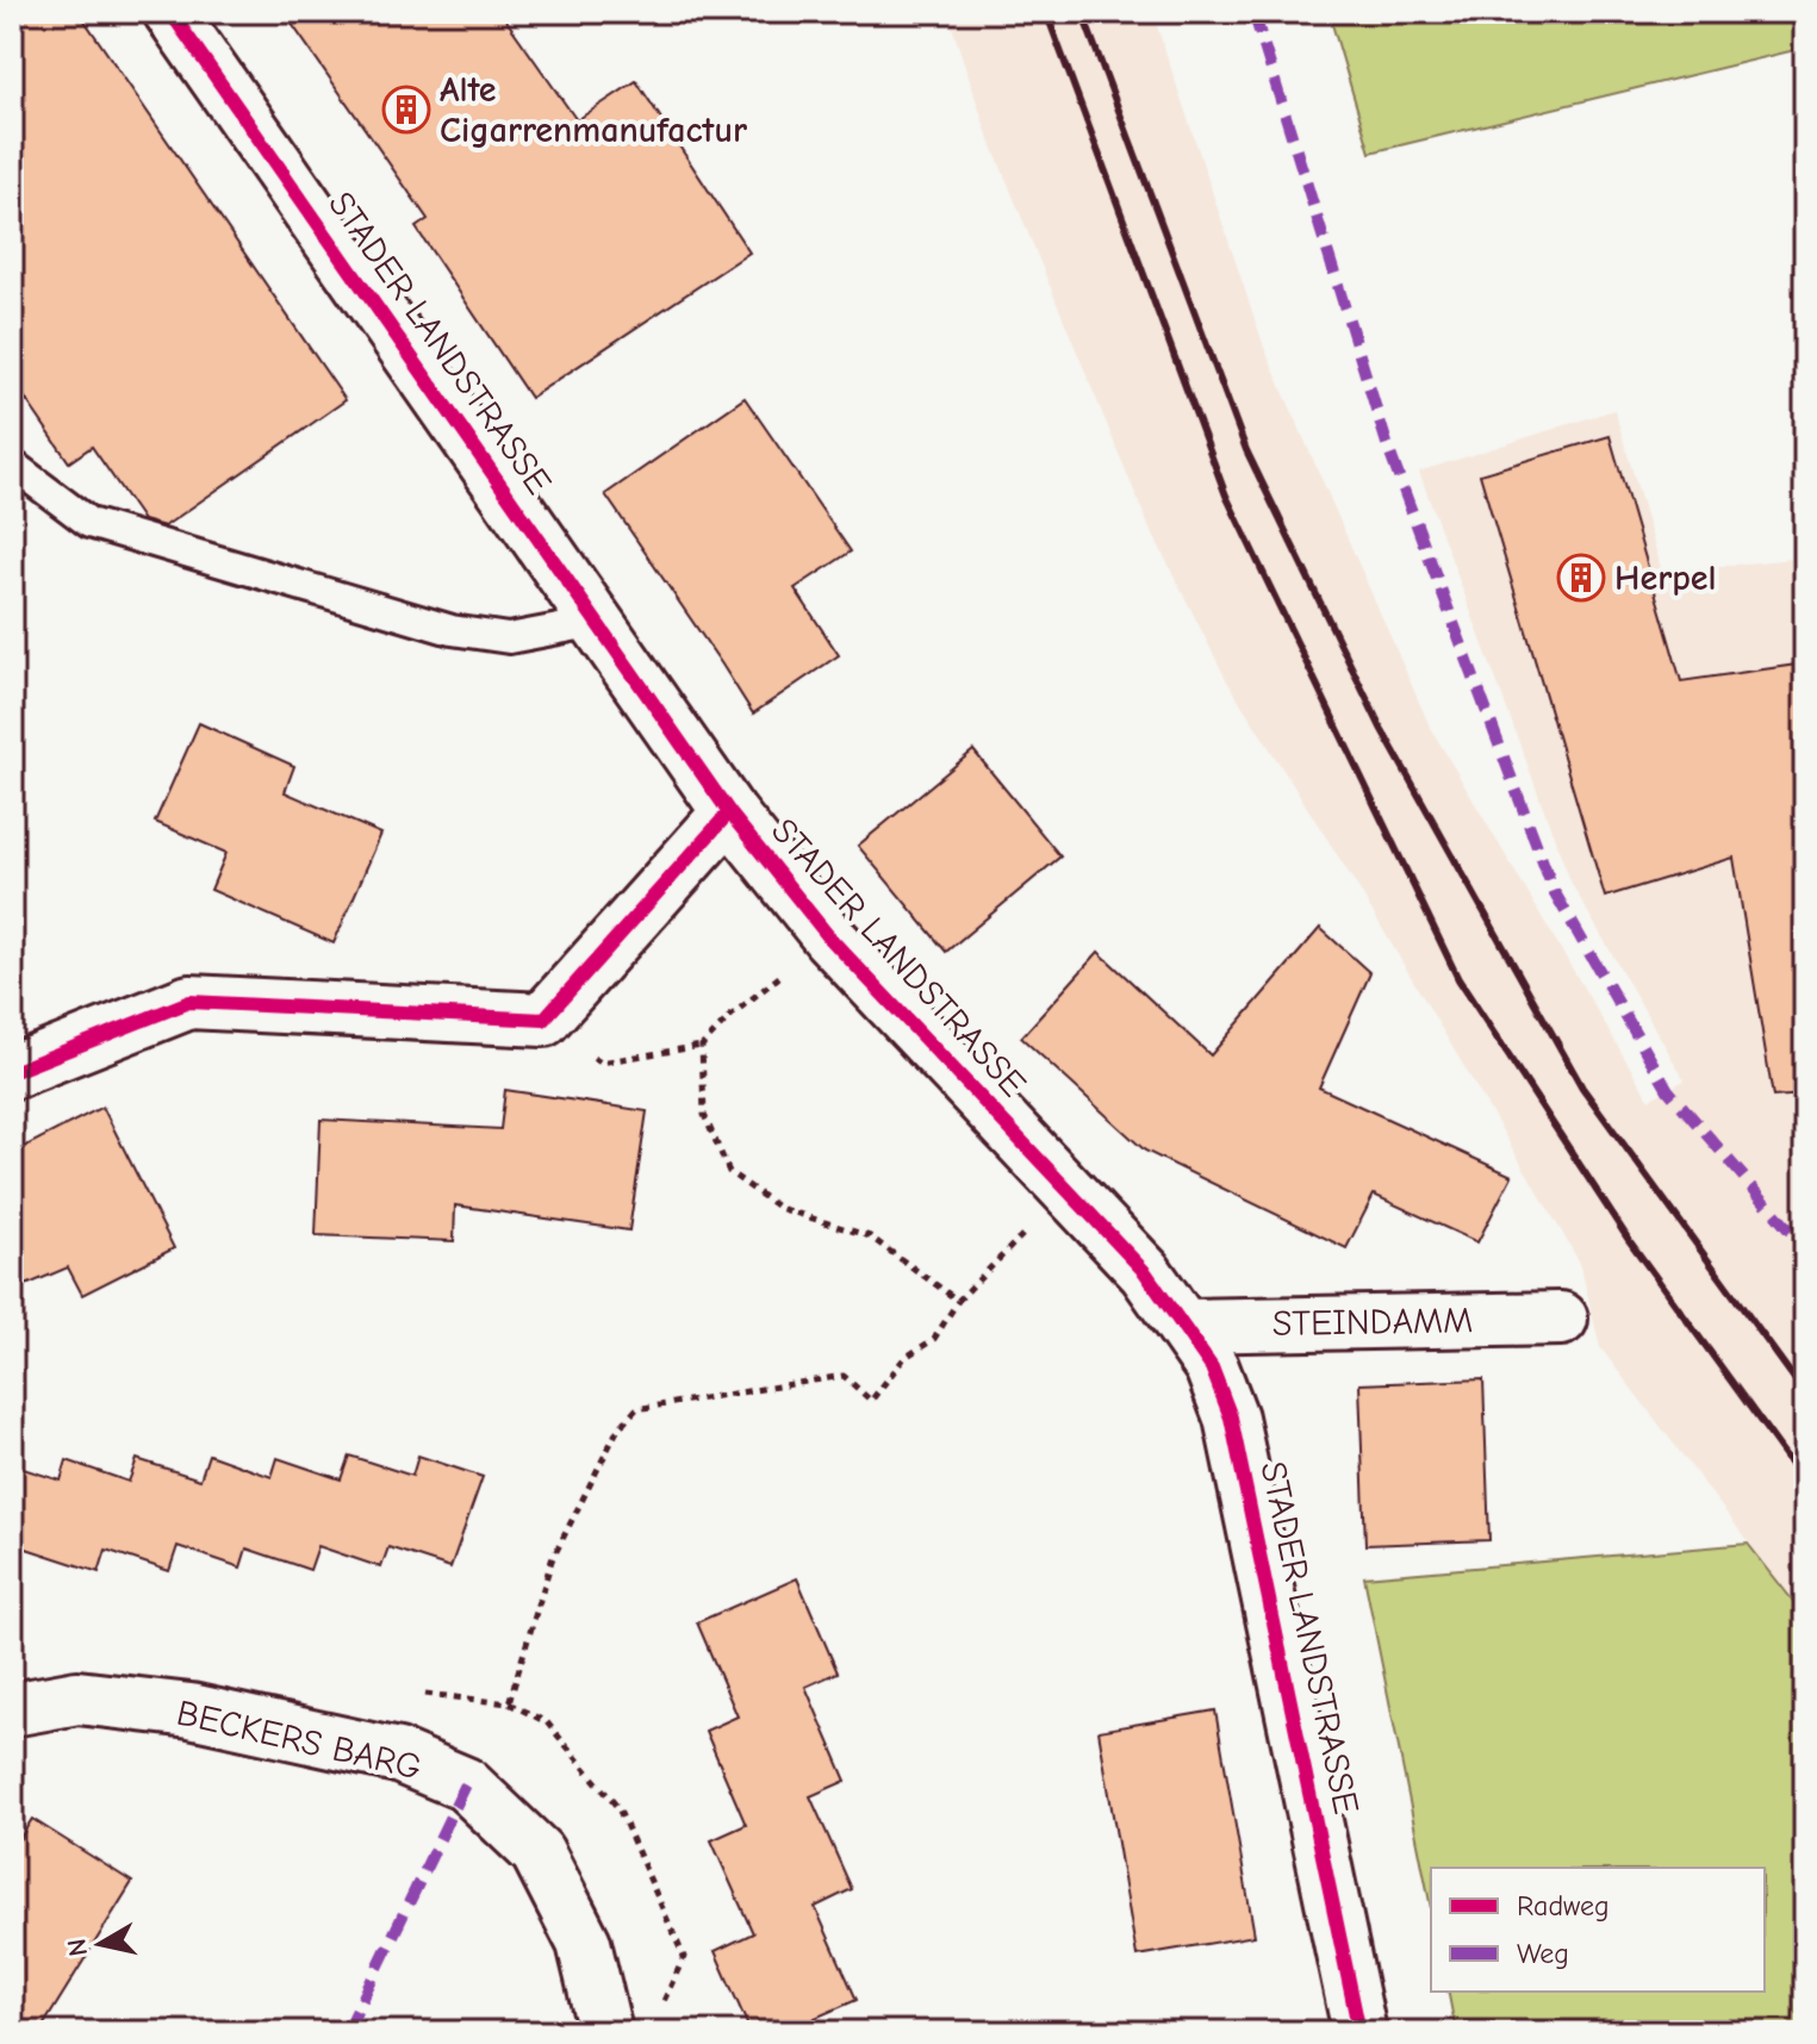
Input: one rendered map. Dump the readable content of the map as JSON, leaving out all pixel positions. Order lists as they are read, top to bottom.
{
  "streets": {
    "street": ["STADER LANDSTRASSE", "STEINDAMM", "BECKERS BARG"]
  },
  "crossings": [
    ["STADER LANDSTRASSE", "STEINDAMM"]
  ],
  "places": {
    "building": ["Alte Cigarrenmanufactur", "Herpel"]
  },
  "legend": ["Radweg", "Weg"],
  "north": "left"
}
